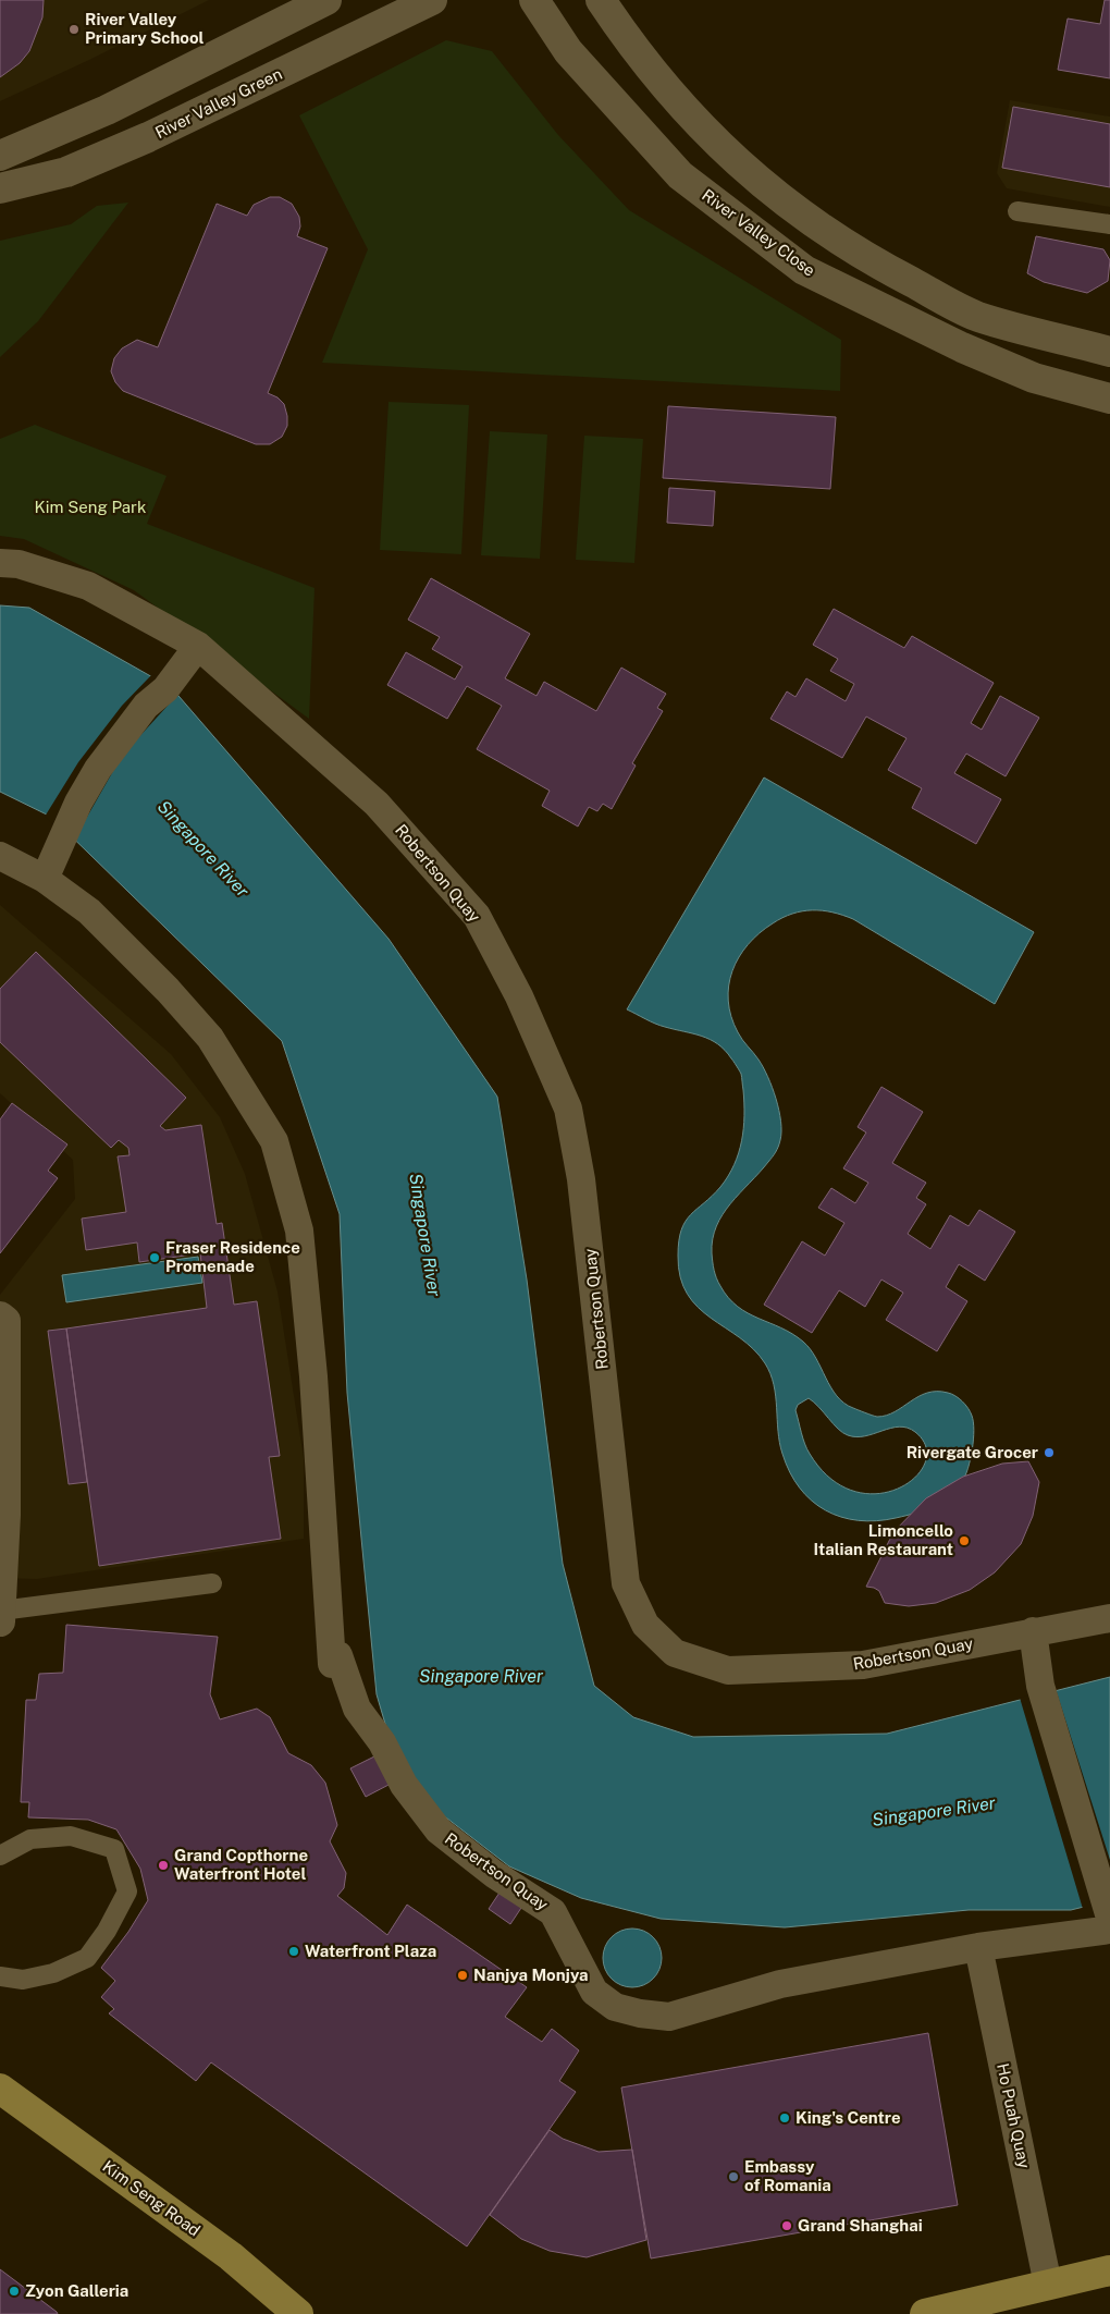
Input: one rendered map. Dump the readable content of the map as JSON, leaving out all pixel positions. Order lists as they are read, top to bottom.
{
  "streets": {
    "main road": ["Kim Seng Road"],
    "street": [
      "River Valley Green",
      "River Valley Close",
      "Robertson Quay",
      "Ho Puah Quay"
    ]
  },
  "crossings": [
    ["Robertson Quay", "Ho Puah Quay"]
  ],
  "water": ["Singapore River"],
  "parks": ["Kim Seng Park"],
  "places": [
    "River Valley Primary School",
    "Fraser Residence Promenade",
    "Rivergate Grocer",
    "Limoncello Italian Restaurant",
    "Grand Copthorne Waterfront Hotel",
    "Waterfront Plaza",
    "Nanjya Monjya",
    "King's Centre",
    "Embassy of Romania",
    "Grand Shanghai",
    "Zyon Galleria"
  ]
}
